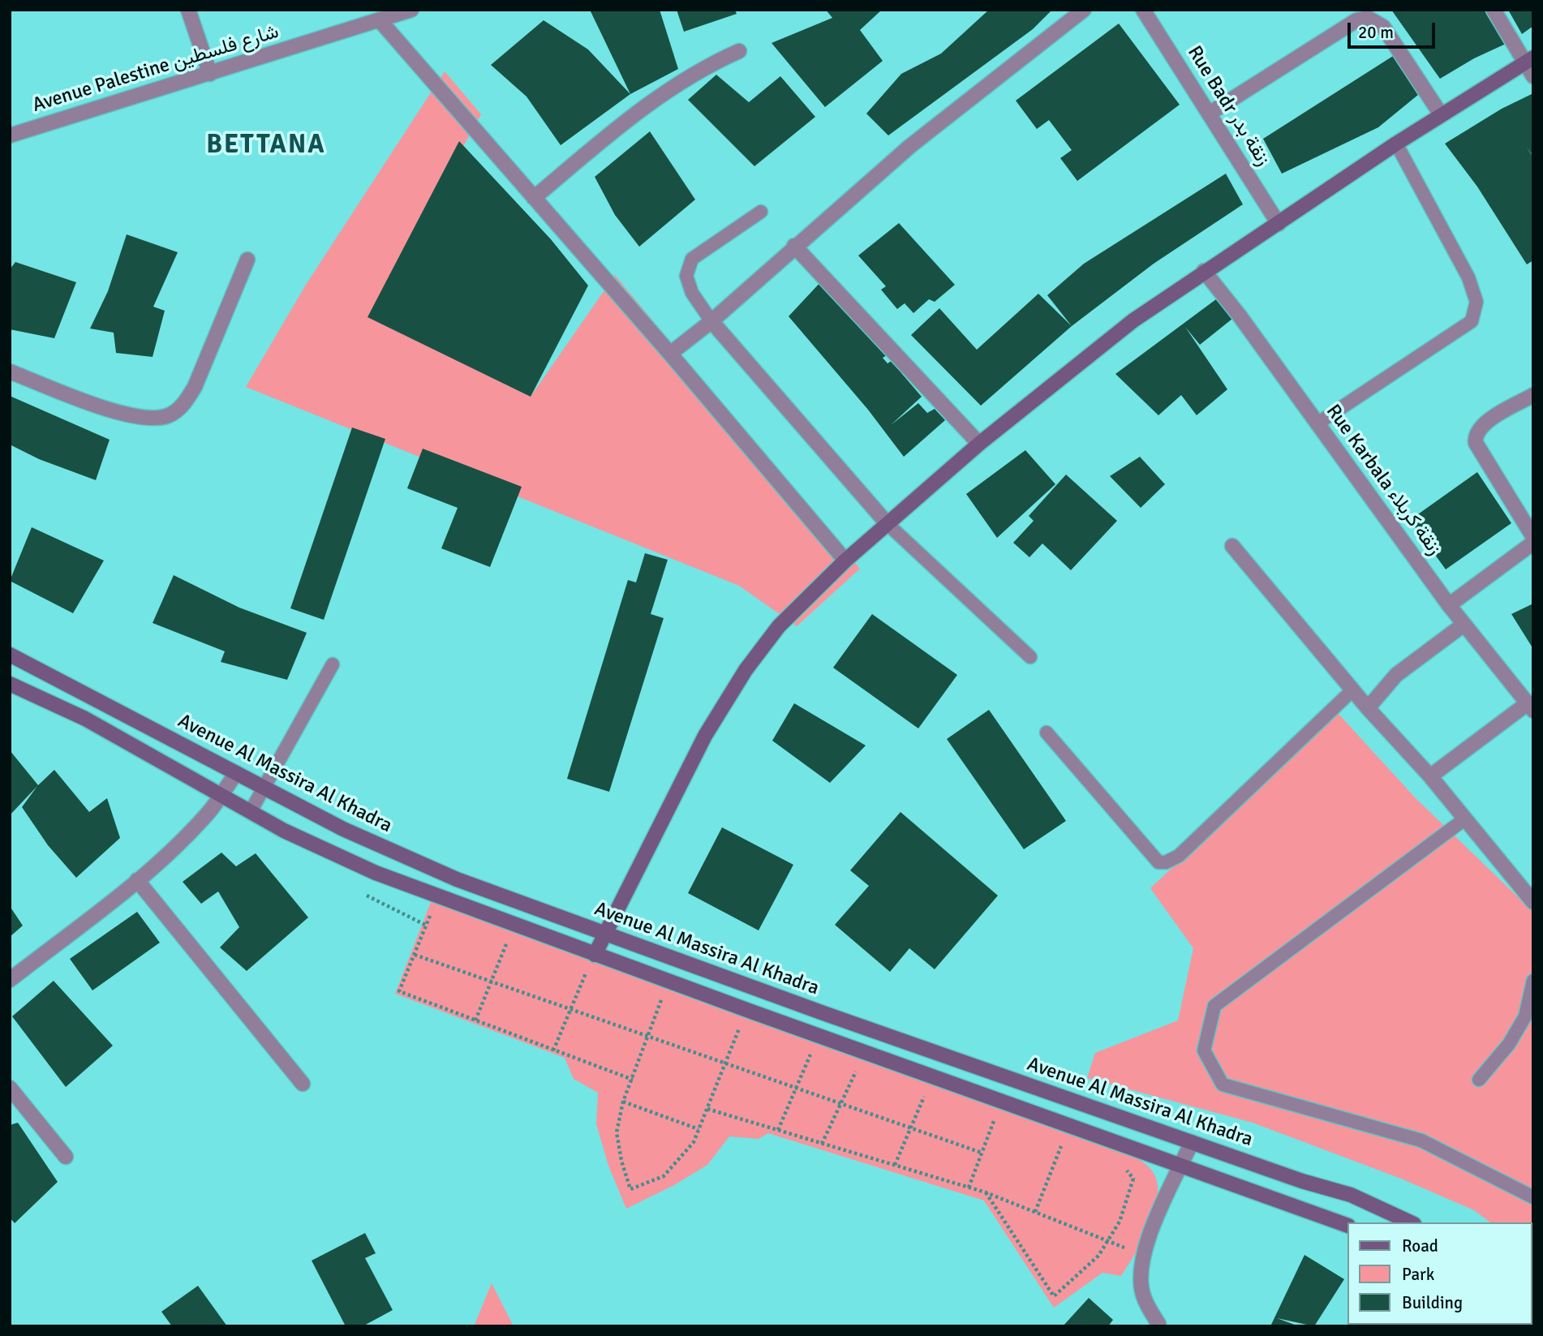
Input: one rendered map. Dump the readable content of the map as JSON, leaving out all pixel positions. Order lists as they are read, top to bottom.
{
  "streets": {
    "main road": ["Avenue Al Massira Al Khadra"],
    "street": ["Avenue Palestine شارع فلسطين", "Rue Badr زنقة بدر", "Rue Karbala زنقة كربلاء"]
  },
  "districts": ["BETTANA"],
  "legend": ["Road", "Park", "Building"],
  "scale_bar": "20 m"
}
